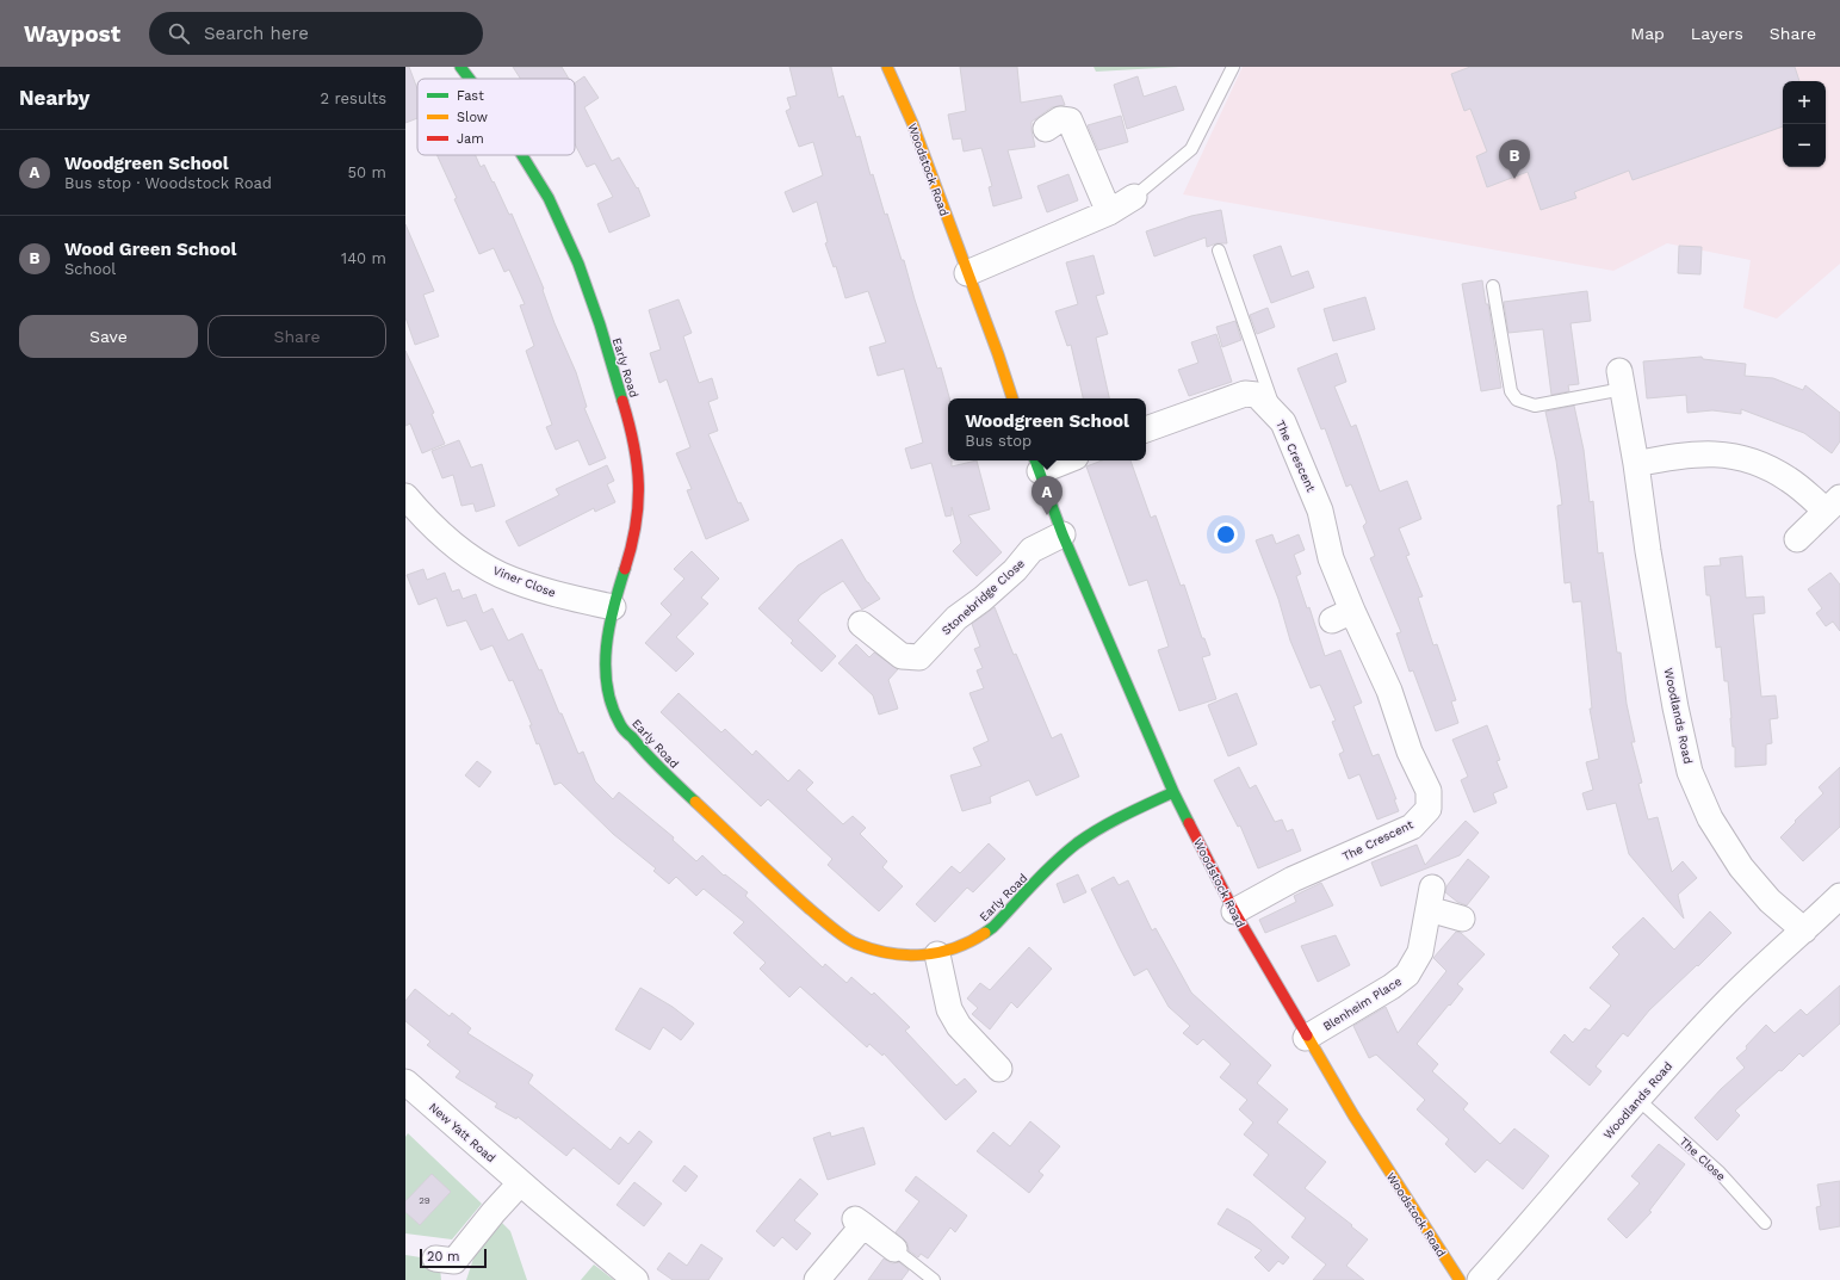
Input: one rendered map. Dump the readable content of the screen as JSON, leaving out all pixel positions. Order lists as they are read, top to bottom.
{
  "streets": {
    "street": [
      "Woodstock Road",
      "Early Road",
      "The Crescent",
      "Viner Close",
      "Stonebridge Close",
      "Woodlands Road",
      "Blenheim Place",
      "New Yatt Road"
    ],
    "lane": ["The Close"]
  },
  "crossings": [
    ["Woodstock Road", "Early Road"],
    ["Woodstock Road", "The Crescent"],
    ["Woodstock Road", "Stonebridge Close"],
    ["Woodstock Road", "Blenheim Place"],
    ["Early Road", "Viner Close"],
    ["Woodlands Road", "The Close"]
  ],
  "house_numbers": ["29"],
  "legend": ["Fast", "Slow", "Jam"],
  "scale_bar": "20 m",
  "page": {
    "header": "Waypost",
    "search": "Search here",
    "nav": ["Map", "Layers", "Share"],
    "heading": ["Nearby", "2 results"],
    "map_buttons": ["+", "−"],
    "list": [
      {
        "mark": "A",
        "name": "Woodgreen School",
        "note": "Bus stop · Woodstock Road",
        "value": "50 m"
      },
      {
        "mark": "B",
        "name": "Wood Green School",
        "note": "School",
        "value": "140 m"
      }
    ],
    "pins": ["B", "A"],
    "buttons": ["Save", "Share"],
    "popup": ["Woodgreen School", "Bus stop"],
    "scale": "20 m"
  }
}
